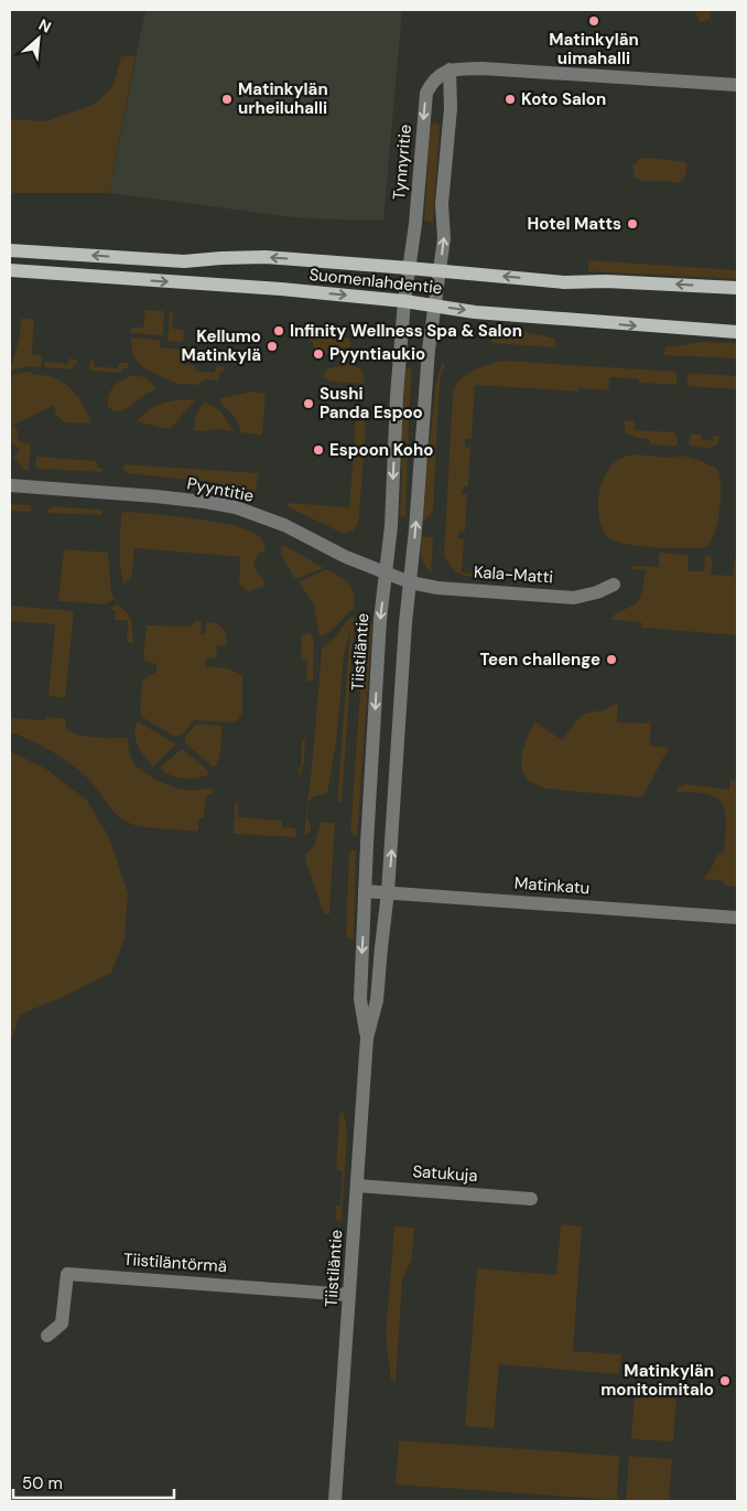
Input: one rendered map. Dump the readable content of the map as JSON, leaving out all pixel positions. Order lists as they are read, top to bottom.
{
  "streets": {
    "main road": ["Suomenlahdentie"],
    "street": [
      "Tynnyritie",
      "Pyyntitie",
      "Kala-Matti",
      "Tiistiläntie",
      "Matinkatu",
      "Satukuja",
      "Tiistiläntörmä"
    ]
  },
  "crossings": [
    ["Tynnyritie", "Suomenlahdentie"],
    ["Tynnyritie", "Tiistiläntie"],
    ["Suomenlahdentie", "Tiistiläntie"],
    ["Pyyntitie", "Kala-Matti"],
    ["Pyyntitie", "Tiistiläntie"],
    ["Kala-Matti", "Tiistiläntie"],
    ["Tiistiläntie", "Matinkatu"],
    ["Tiistiläntie", "Satukuja"],
    ["Tiistiläntie", "Tiistiläntörmä"]
  ],
  "places": [
    "Matinkylän uimahalli",
    "Matinkylän urheiluhalli",
    "Koto Salon",
    "Hotel Matts",
    "Infinity Wellness Spa & Salon",
    "Kellumo Matinkylä",
    "Pyyntiaukio",
    "Sushi Panda Espoo",
    "Espoon Koho",
    "Teen challenge",
    "Matinkylän monitoimitalo"
  ],
  "scale_bar": "50 m",
  "north": "top right"
}
